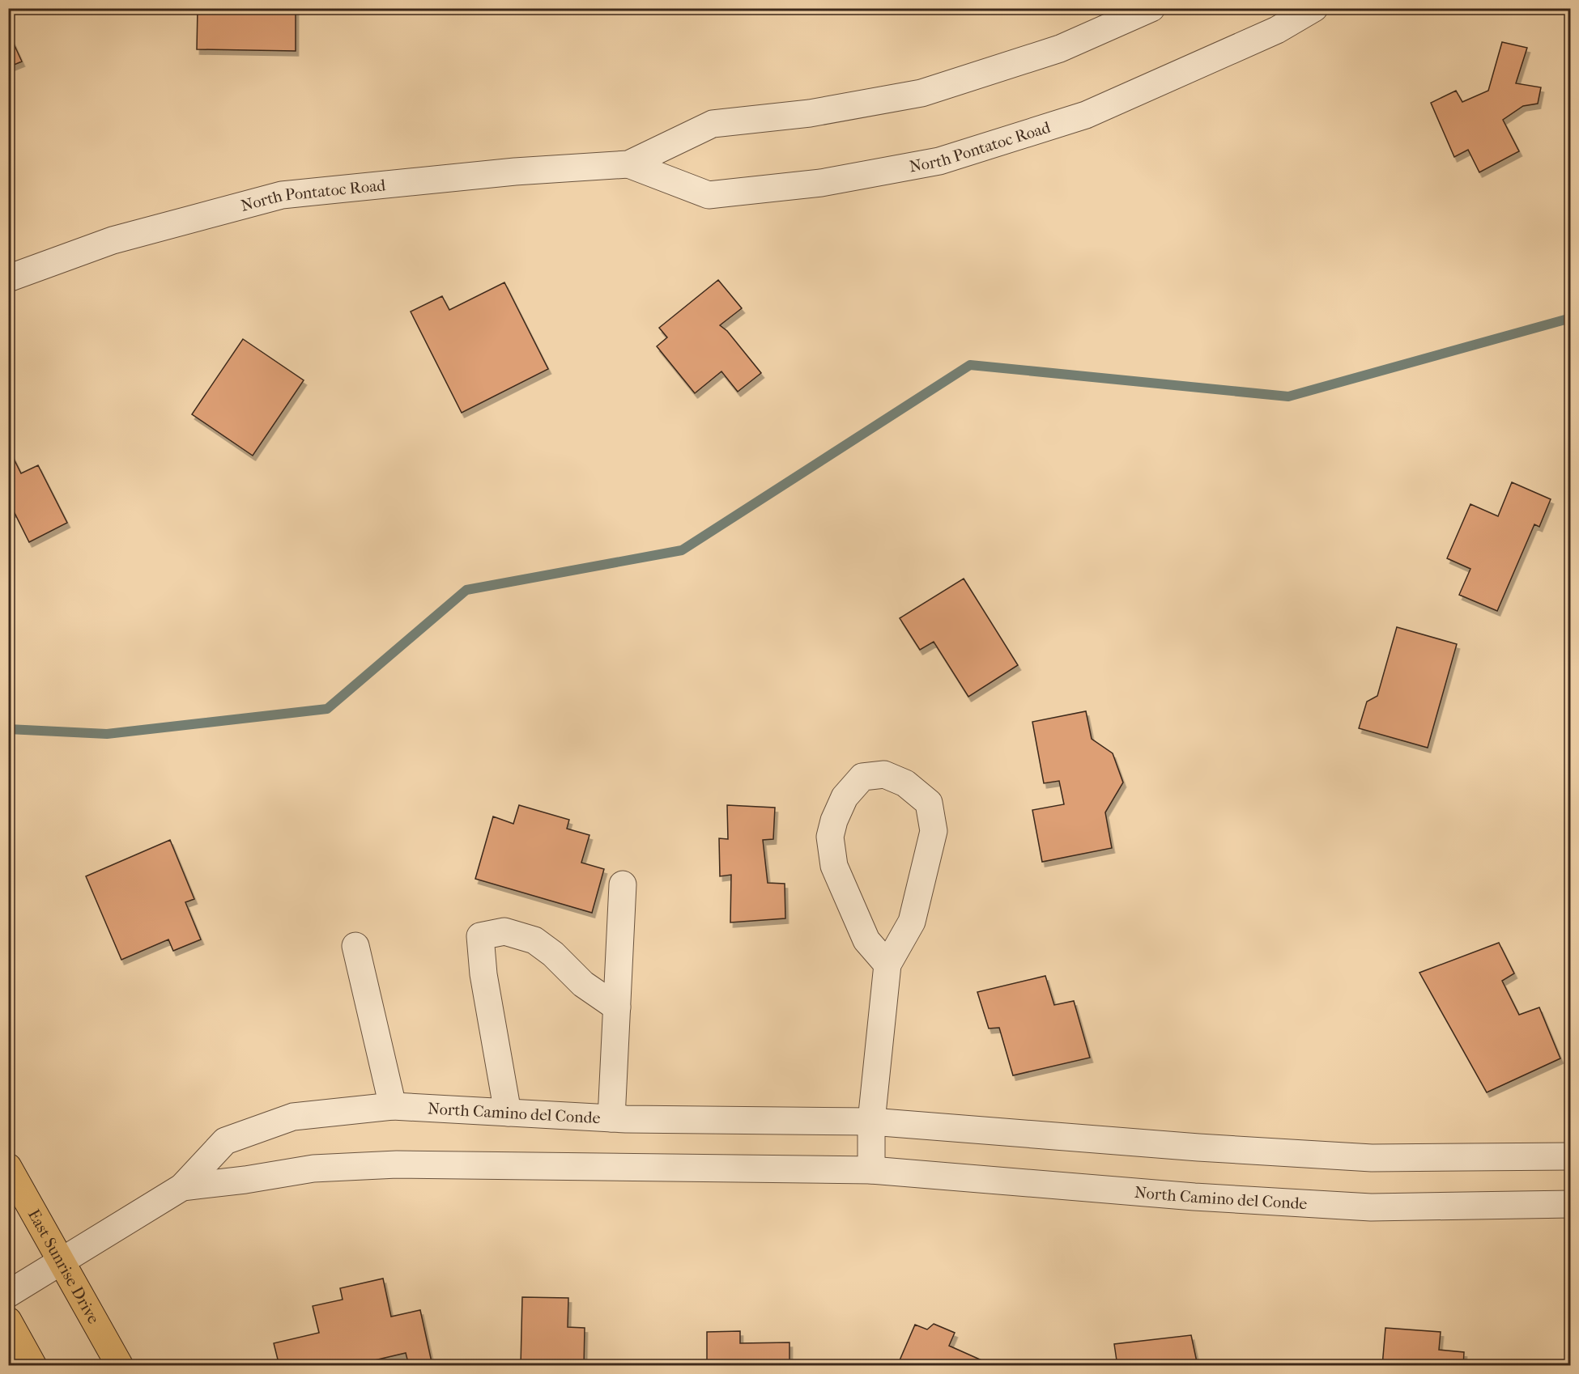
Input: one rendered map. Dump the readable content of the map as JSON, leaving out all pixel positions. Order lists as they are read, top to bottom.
{
  "streets": {
    "main road": ["East Sunrise Drive"],
    "street": ["North Pontatoc Road", "North Camino del Conde"]
  },
  "crossings": [
    ["North Camino del Conde", "East Sunrise Drive"]
  ]
}
